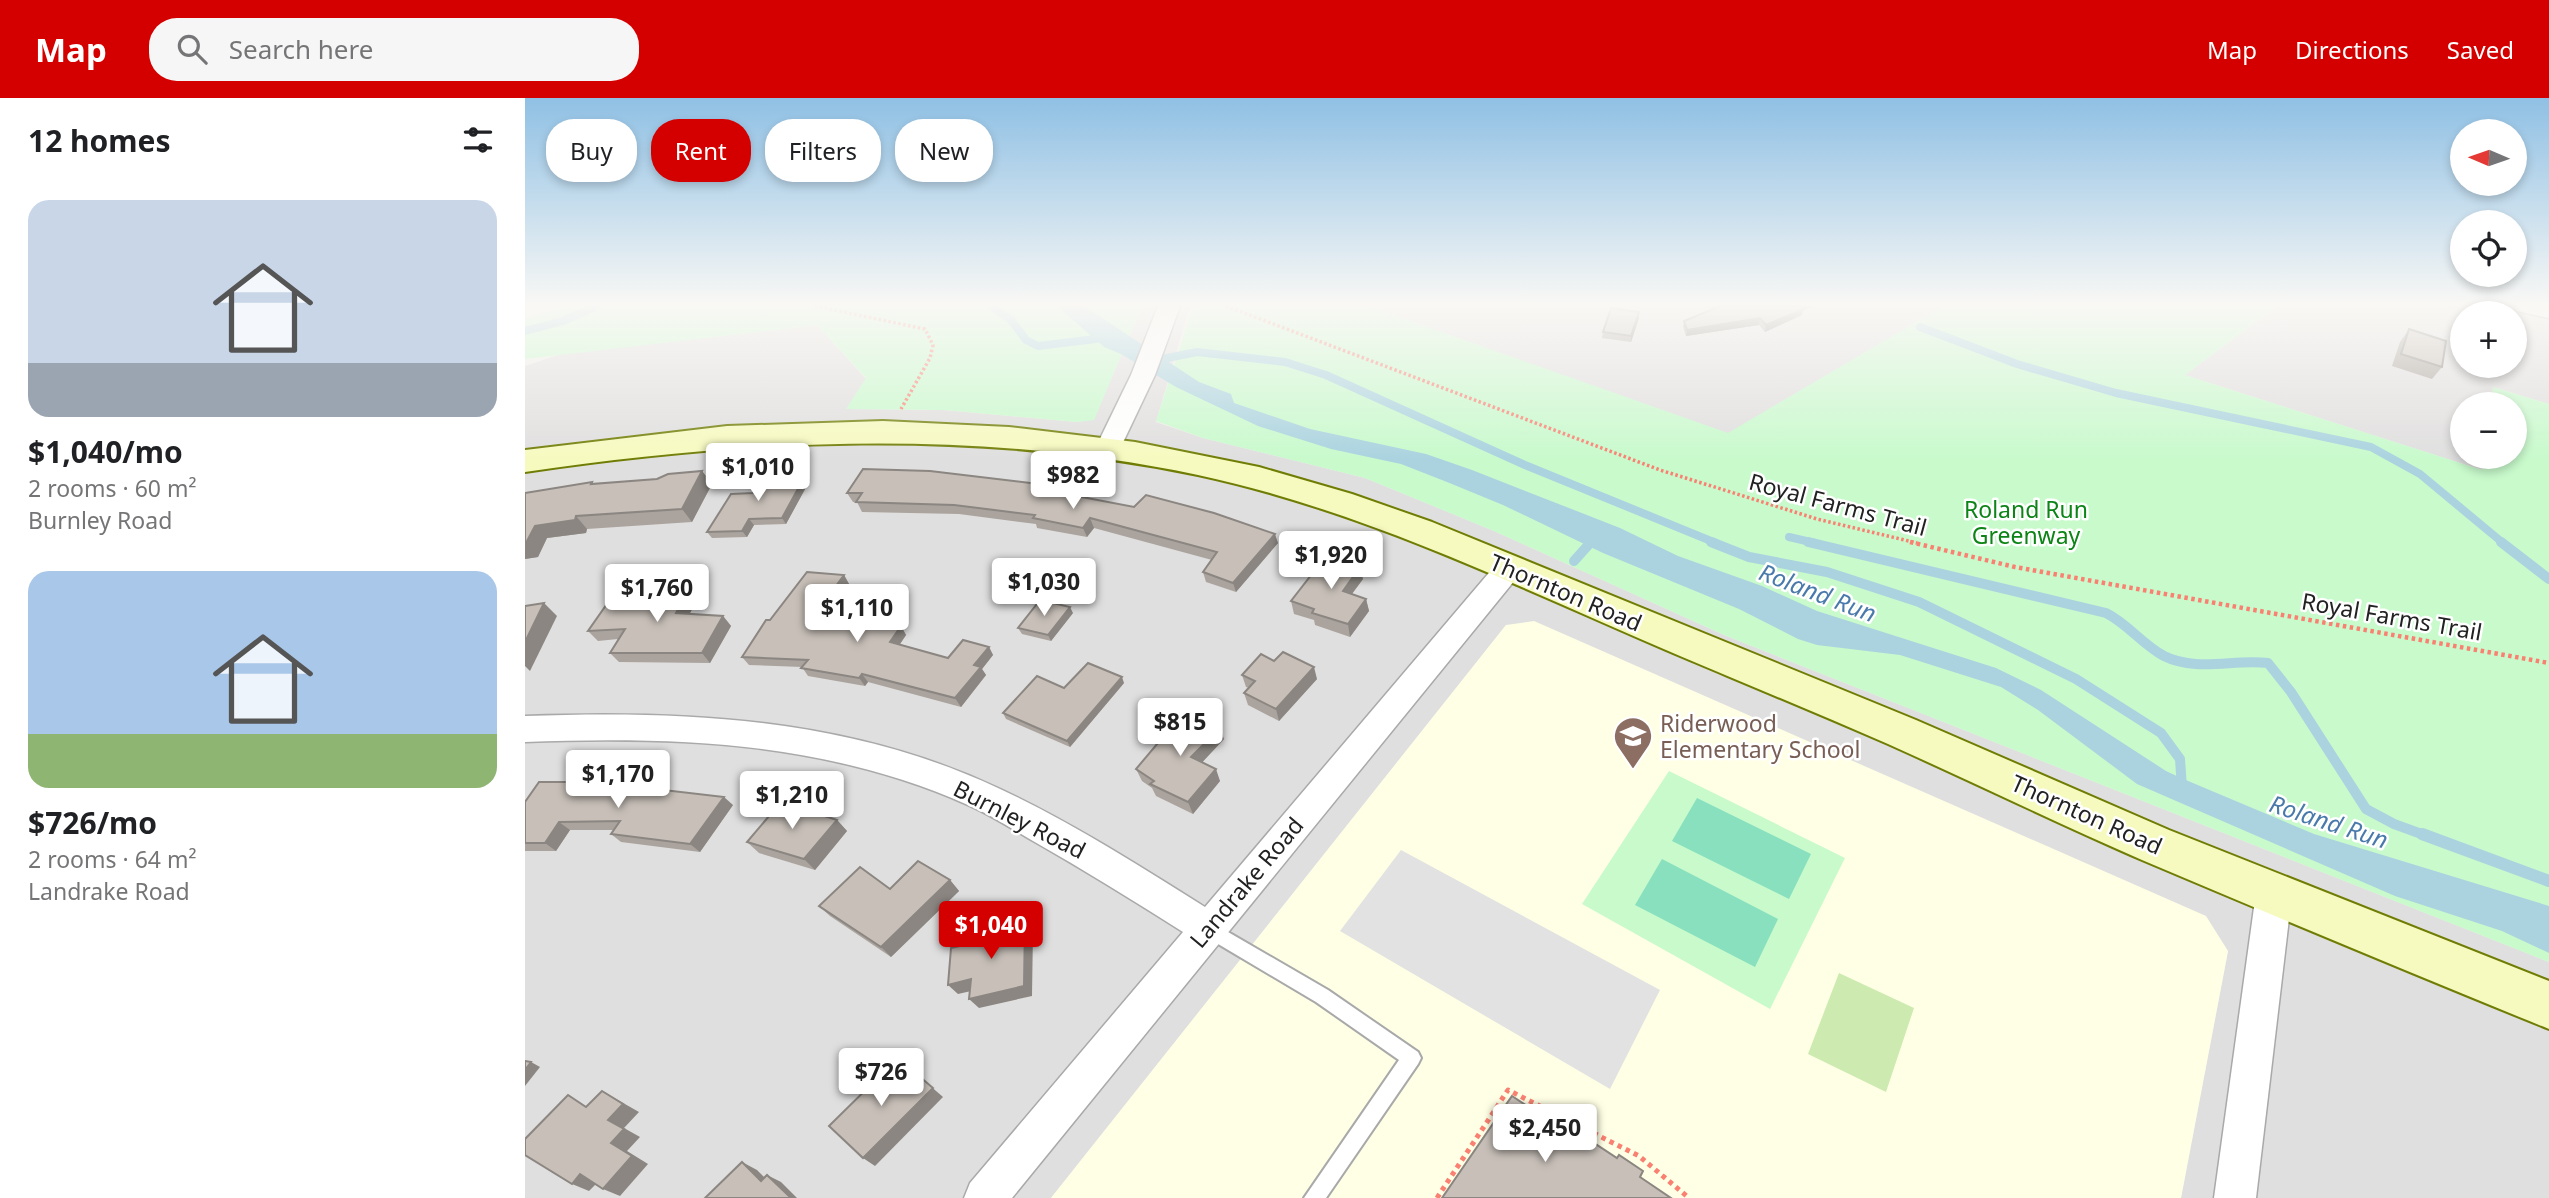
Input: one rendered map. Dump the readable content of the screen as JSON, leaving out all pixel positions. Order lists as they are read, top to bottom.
{
  "streets": {
    "street": ["Thornton Road", "Burnley Road", "Landrake Road"],
    "path": ["Royal Farms Trail"]
  },
  "crossings": [
    ["Thornton Road", "Landrake Road"],
    ["Burnley Road", "Landrake Road"]
  ],
  "water": ["Roland Run"],
  "parks": ["Roland Run Greenway"],
  "places": {
    "school or university": ["Riderwood Elementary School"]
  },
  "north": "left",
  "page": {
    "header": "Map",
    "search": "Search here",
    "nav": ["Map", "Directions", "Saved"],
    "heading": "12 homes",
    "map_buttons": ["+", "−"],
    "chip": [
      "Buy",
      "Rent",
      "Filters",
      "New"
    ],
    "list": [
      {
        "name": "$1,040/mo",
        "note": "2 rooms · 60 m² · Burnley Road"
      },
      {
        "name": "$726/mo",
        "note": "2 rooms · 64 m² · Landrake Road"
      }
    ],
    "price": [
      "$1,010",
      "$982",
      "$1,920",
      "$1,030",
      "$1,760",
      "$1,110",
      "$815",
      "$1,170",
      "$1,210",
      "$1,040",
      "$726",
      "$2,450"
    ]
  }
}
